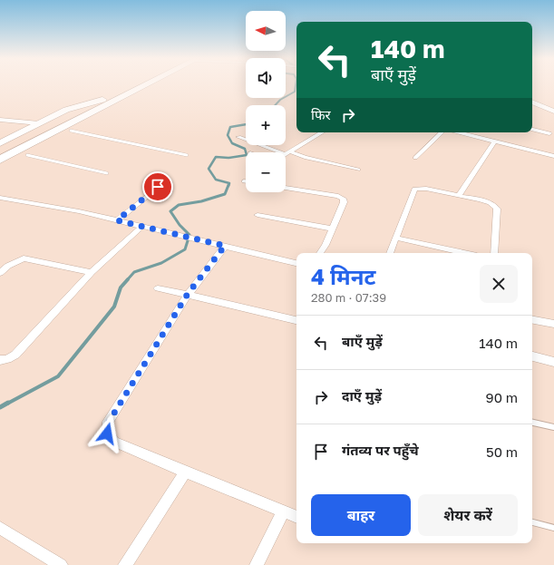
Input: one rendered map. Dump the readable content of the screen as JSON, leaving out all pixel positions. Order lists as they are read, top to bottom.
{
  "north": "left",
  "page": {
    "map_buttons": ["+", "−"],
    "turn": ["140 m", "बाएँ मुड़ें"],
    "then": "फिर",
    "heading": ["4 मिनट", "280 m · 07:39"],
    "list": [
      {
        "name": "बाएँ मुड़ें",
        "value": "140 m"
      },
      {
        "name": "दाएँ मुड़ें",
        "value": "90 m"
      },
      {
        "name": "गंतव्य पर पहुँचे",
        "value": "50 m"
      }
    ],
    "buttons": ["बाहर", "शेयर करें"]
  }
}
